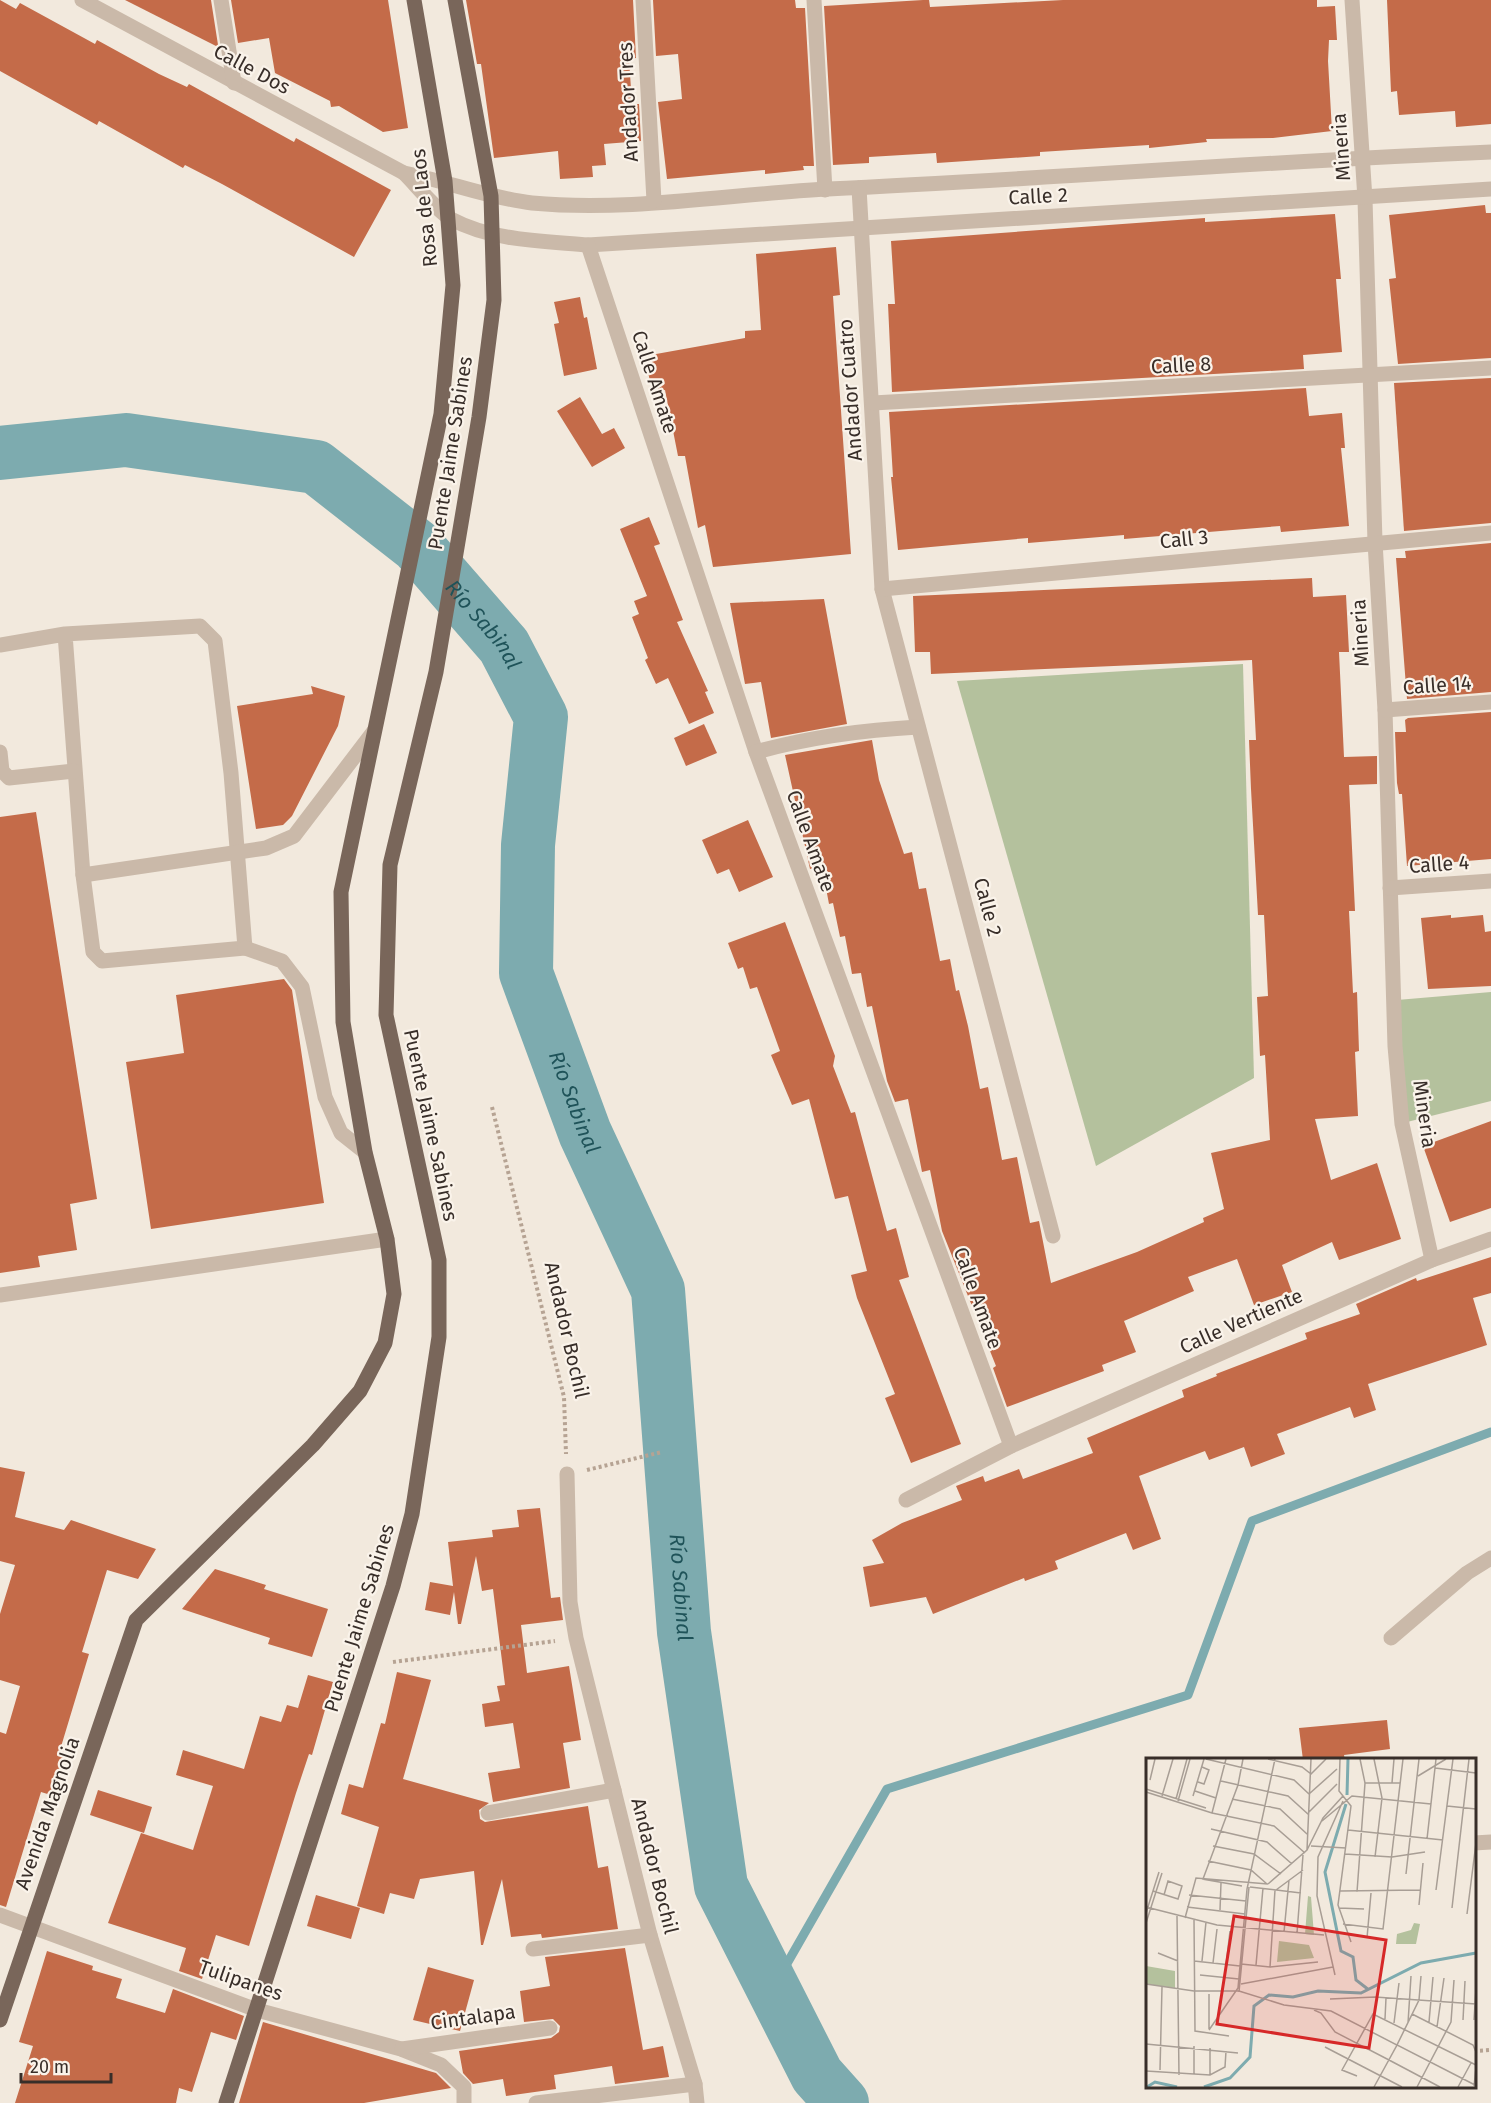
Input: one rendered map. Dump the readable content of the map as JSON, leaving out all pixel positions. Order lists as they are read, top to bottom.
{
  "streets": {
    "main road": ["Rosa de Laos", "Puente Jaime Sabines", "Avenida Magnolia"],
    "street": [
      "Calle Dos",
      "Andador Tres",
      "Mineria",
      "Calle 2",
      "Calle 8",
      "Calle Amate",
      "Andador Cuatro",
      "Call 3",
      "Calle 14",
      "Calle 4",
      "Calle Vertiente",
      "Andador Bochil",
      "Tulipanes",
      "Cintalapa"
    ]
  },
  "crossings": [
    ["Calle Dos", "Calle 2"],
    ["Calle Dos", "Rosa de Laos"],
    ["Calle Dos", "Puente Jaime Sabines"],
    ["Andador Tres", "Calle 2"],
    ["Mineria", "Calle 2"],
    ["Mineria", "Calle 8"],
    ["Mineria", "Call 3"],
    ["Mineria", "Calle 14"],
    ["Mineria", "Calle 4"],
    ["Mineria", "Calle Vertiente"],
    ["Calle 2", "Rosa de Laos"],
    ["Calle 2", "Calle Amate"],
    ["Calle 2", "Andador Cuatro"],
    ["Calle 2", "Puente Jaime Sabines"],
    ["Calle 2", "Call 3"],
    ["Rosa de Laos", "Puente Jaime Sabines"],
    ["Calle 8", "Andador Cuatro"],
    ["Calle Amate", "Calle Vertiente"],
    ["Andador Cuatro", "Call 3"],
    ["Puente Jaime Sabines", "Avenida Magnolia"],
    ["Puente Jaime Sabines", "Tulipanes"],
    ["Avenida Magnolia", "Tulipanes"],
    ["Tulipanes", "Cintalapa"]
  ],
  "water": ["Río Sabinal"],
  "scale_bar": "20 m"
}
